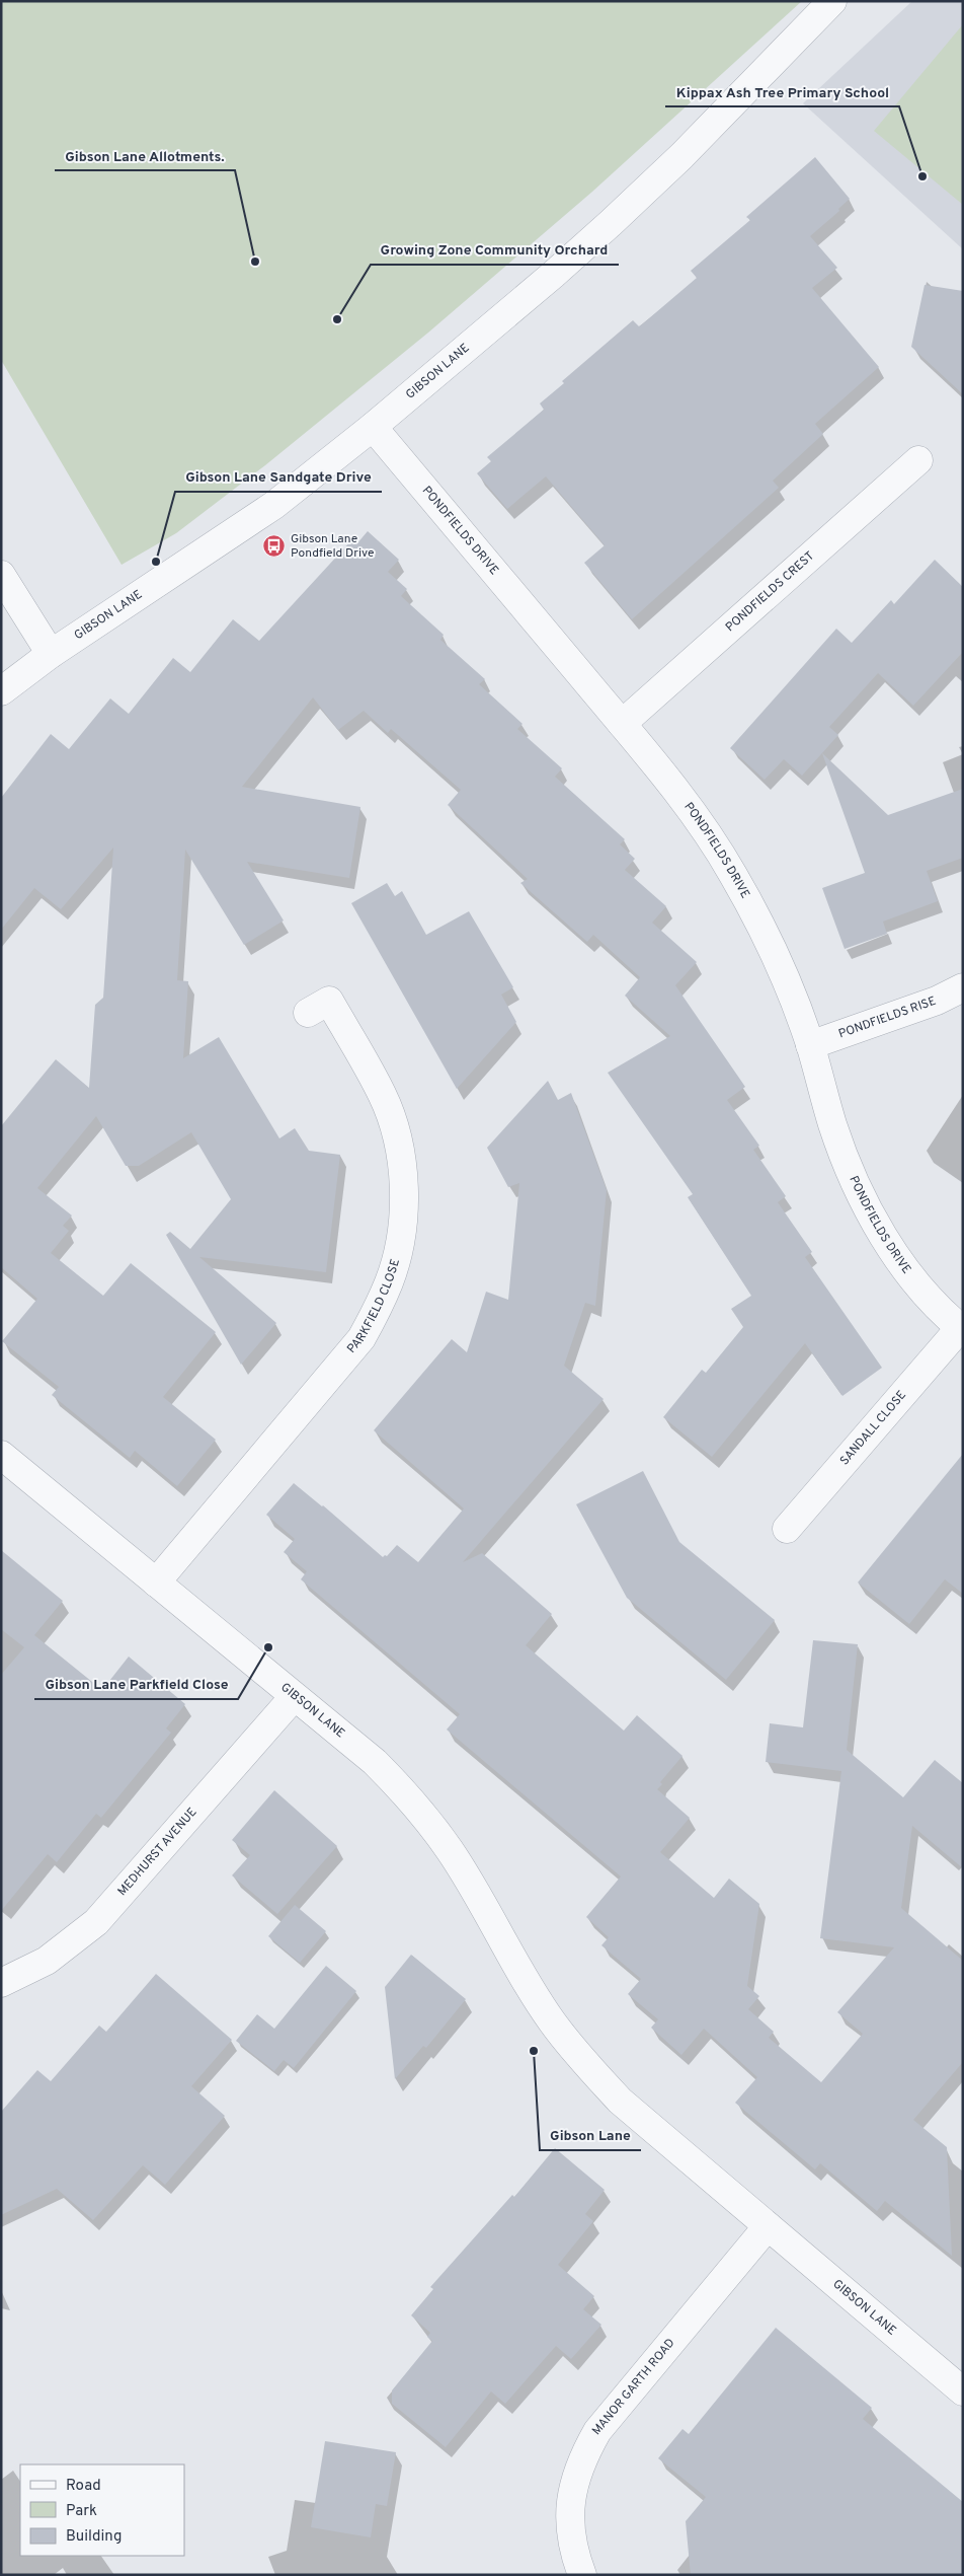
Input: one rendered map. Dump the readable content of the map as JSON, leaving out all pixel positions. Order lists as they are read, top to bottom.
{
  "streets": {
    "street": [
      "GIBSON LANE",
      "PONDFIELDS DRIVE",
      "PONDFIELDS CREST",
      "PONDFIELDS RISE",
      "PARKFIELD CLOSE",
      "SANDALL CLOSE",
      "MEDHURST AVENUE",
      "MANOR GARTH ROAD"
    ]
  },
  "crossings": [
    ["GIBSON LANE", "PONDFIELDS DRIVE"],
    ["GIBSON LANE", "PARKFIELD CLOSE"],
    ["GIBSON LANE", "MEDHURST AVENUE"],
    ["GIBSON LANE", "MANOR GARTH ROAD"],
    ["PONDFIELDS DRIVE", "PONDFIELDS CREST"],
    ["PONDFIELDS DRIVE", "PONDFIELDS RISE"],
    ["PONDFIELDS DRIVE", "SANDALL CLOSE"]
  ],
  "places": {
    "other": [
      "Kippax Ash Tree Primary School",
      "Gibson Lane Allotments.",
      "Growing Zone Community Orchard",
      "Gibson Lane Sandgate Drive",
      "Gibson Lane Parkfield Close",
      "Gibson Lane"
    ],
    "bus stop": ["Gibson Lane Pondfield Drive"]
  },
  "legend": ["Road", "Park", "Building"]
}
